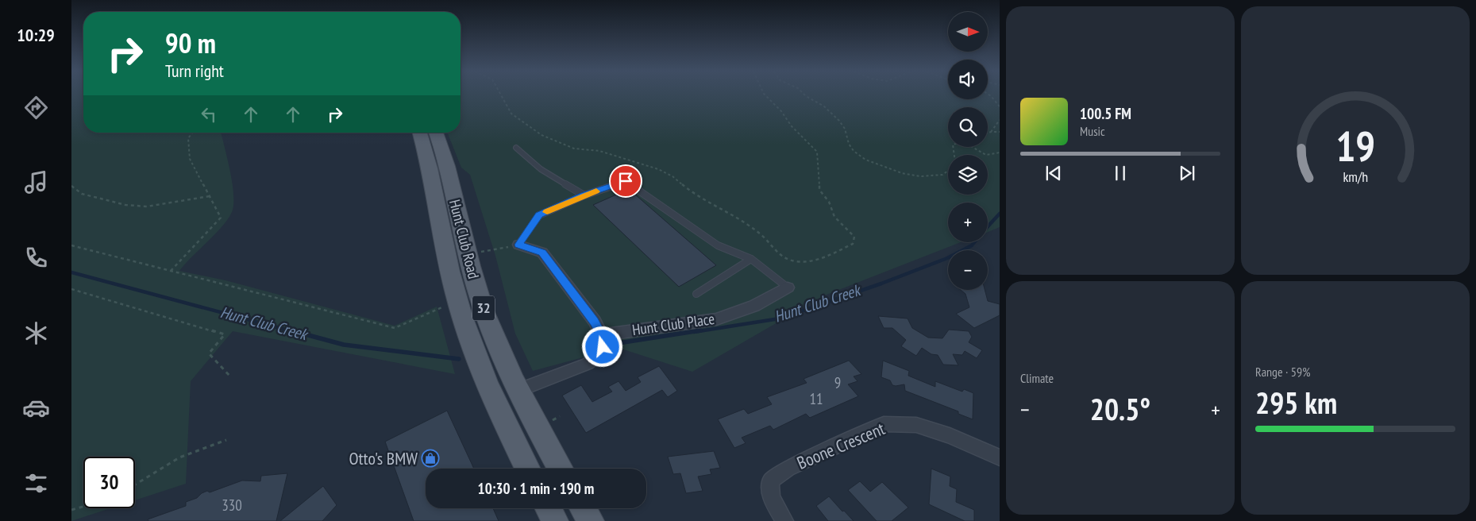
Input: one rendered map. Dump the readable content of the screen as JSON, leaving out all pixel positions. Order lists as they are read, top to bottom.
{
  "streets": {
    "main road": ["Hunt Club Road", "32"],
    "street": ["Hunt Club Place", "Boone Crescent"]
  },
  "water": ["Hunt Club Creek"],
  "places": {
    "shop": ["Otto's BMW"]
  },
  "house_numbers": ["9", "11", "330"],
  "north": "right",
  "page": {
    "tabs": "10:29",
    "map_buttons": ["+", "−"],
    "turn": ["90 m", "Turn right"],
    "song": ["100.5 FM", "Music"],
    "tile": [
      "Climate",
      ["Range · 59%", "295 km"]
    ],
    "heat": ["−", "20.5°", "+"],
    "limit": "30",
    "trip": "10:30 · 1 min · 190 m",
    "gauge": ["19", "km/h"]
  }
}
